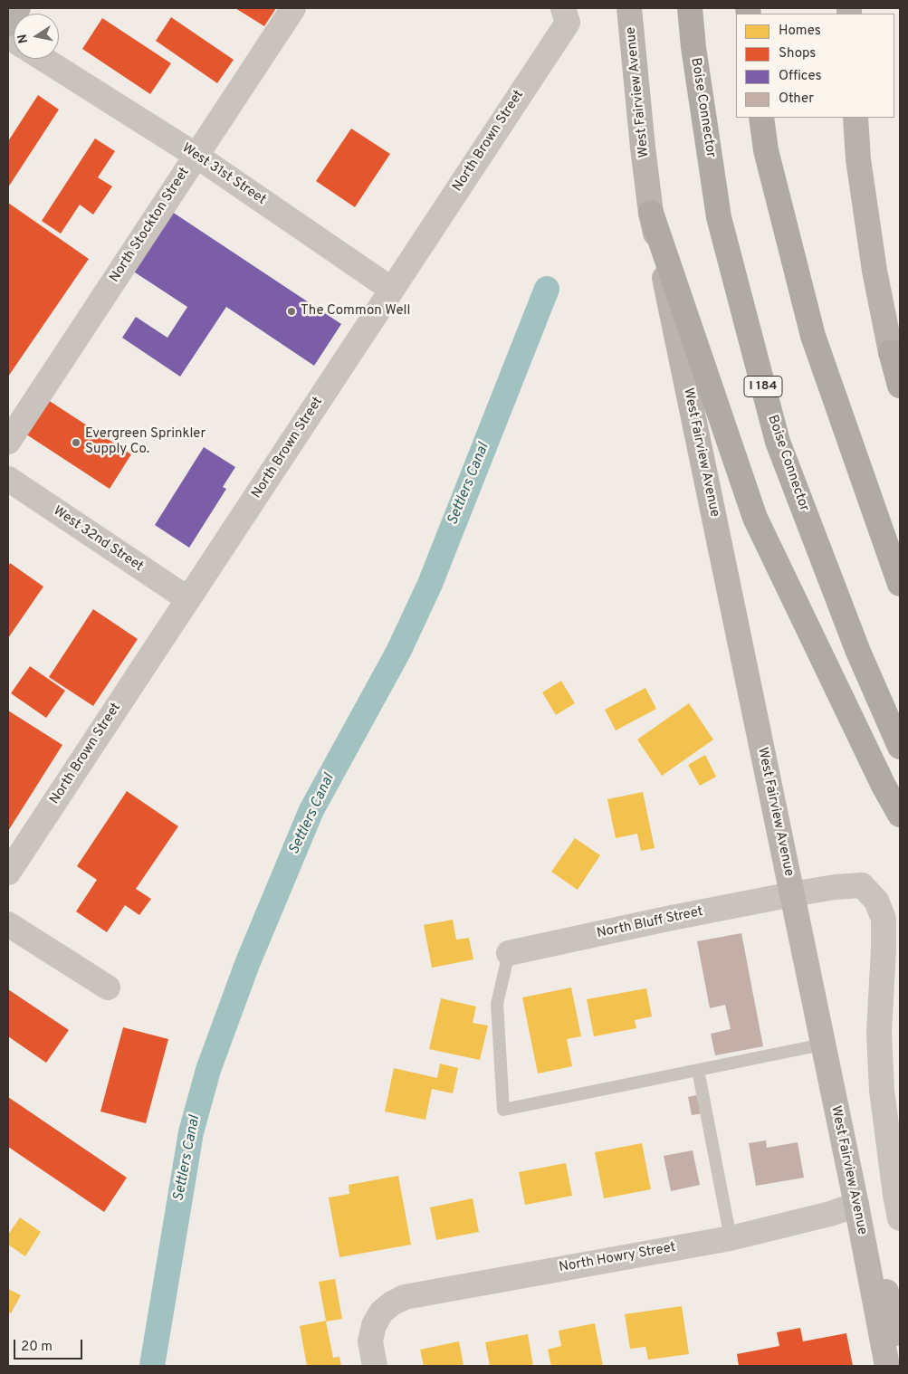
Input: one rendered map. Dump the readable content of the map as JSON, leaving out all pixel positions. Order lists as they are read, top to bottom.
{
  "streets": {
    "highway": ["Boise Connector", "I 184"],
    "main road": ["West Fairview Avenue"],
    "street": [
      "North Brown Street",
      "West 31st Street",
      "North Stockton Street",
      "West 32nd Street",
      "North Bluff Street",
      "North Howry Street"
    ]
  },
  "crossings": [
    ["West Fairview Avenue", "North Bluff Street"],
    ["West Fairview Avenue", "North Howry Street"],
    ["North Brown Street", "West 31st Street"],
    ["North Brown Street", "West 32nd Street"],
    ["West 31st Street", "North Stockton Street"]
  ],
  "water": ["Settlers Canal"],
  "places": ["The Common Well", "Evergreen Sprinkler Supply Co."],
  "legend": [
    "Homes",
    "Shops",
    "Offices",
    "Other"
  ],
  "scale_bar": "20 m",
  "north": "left"
}
